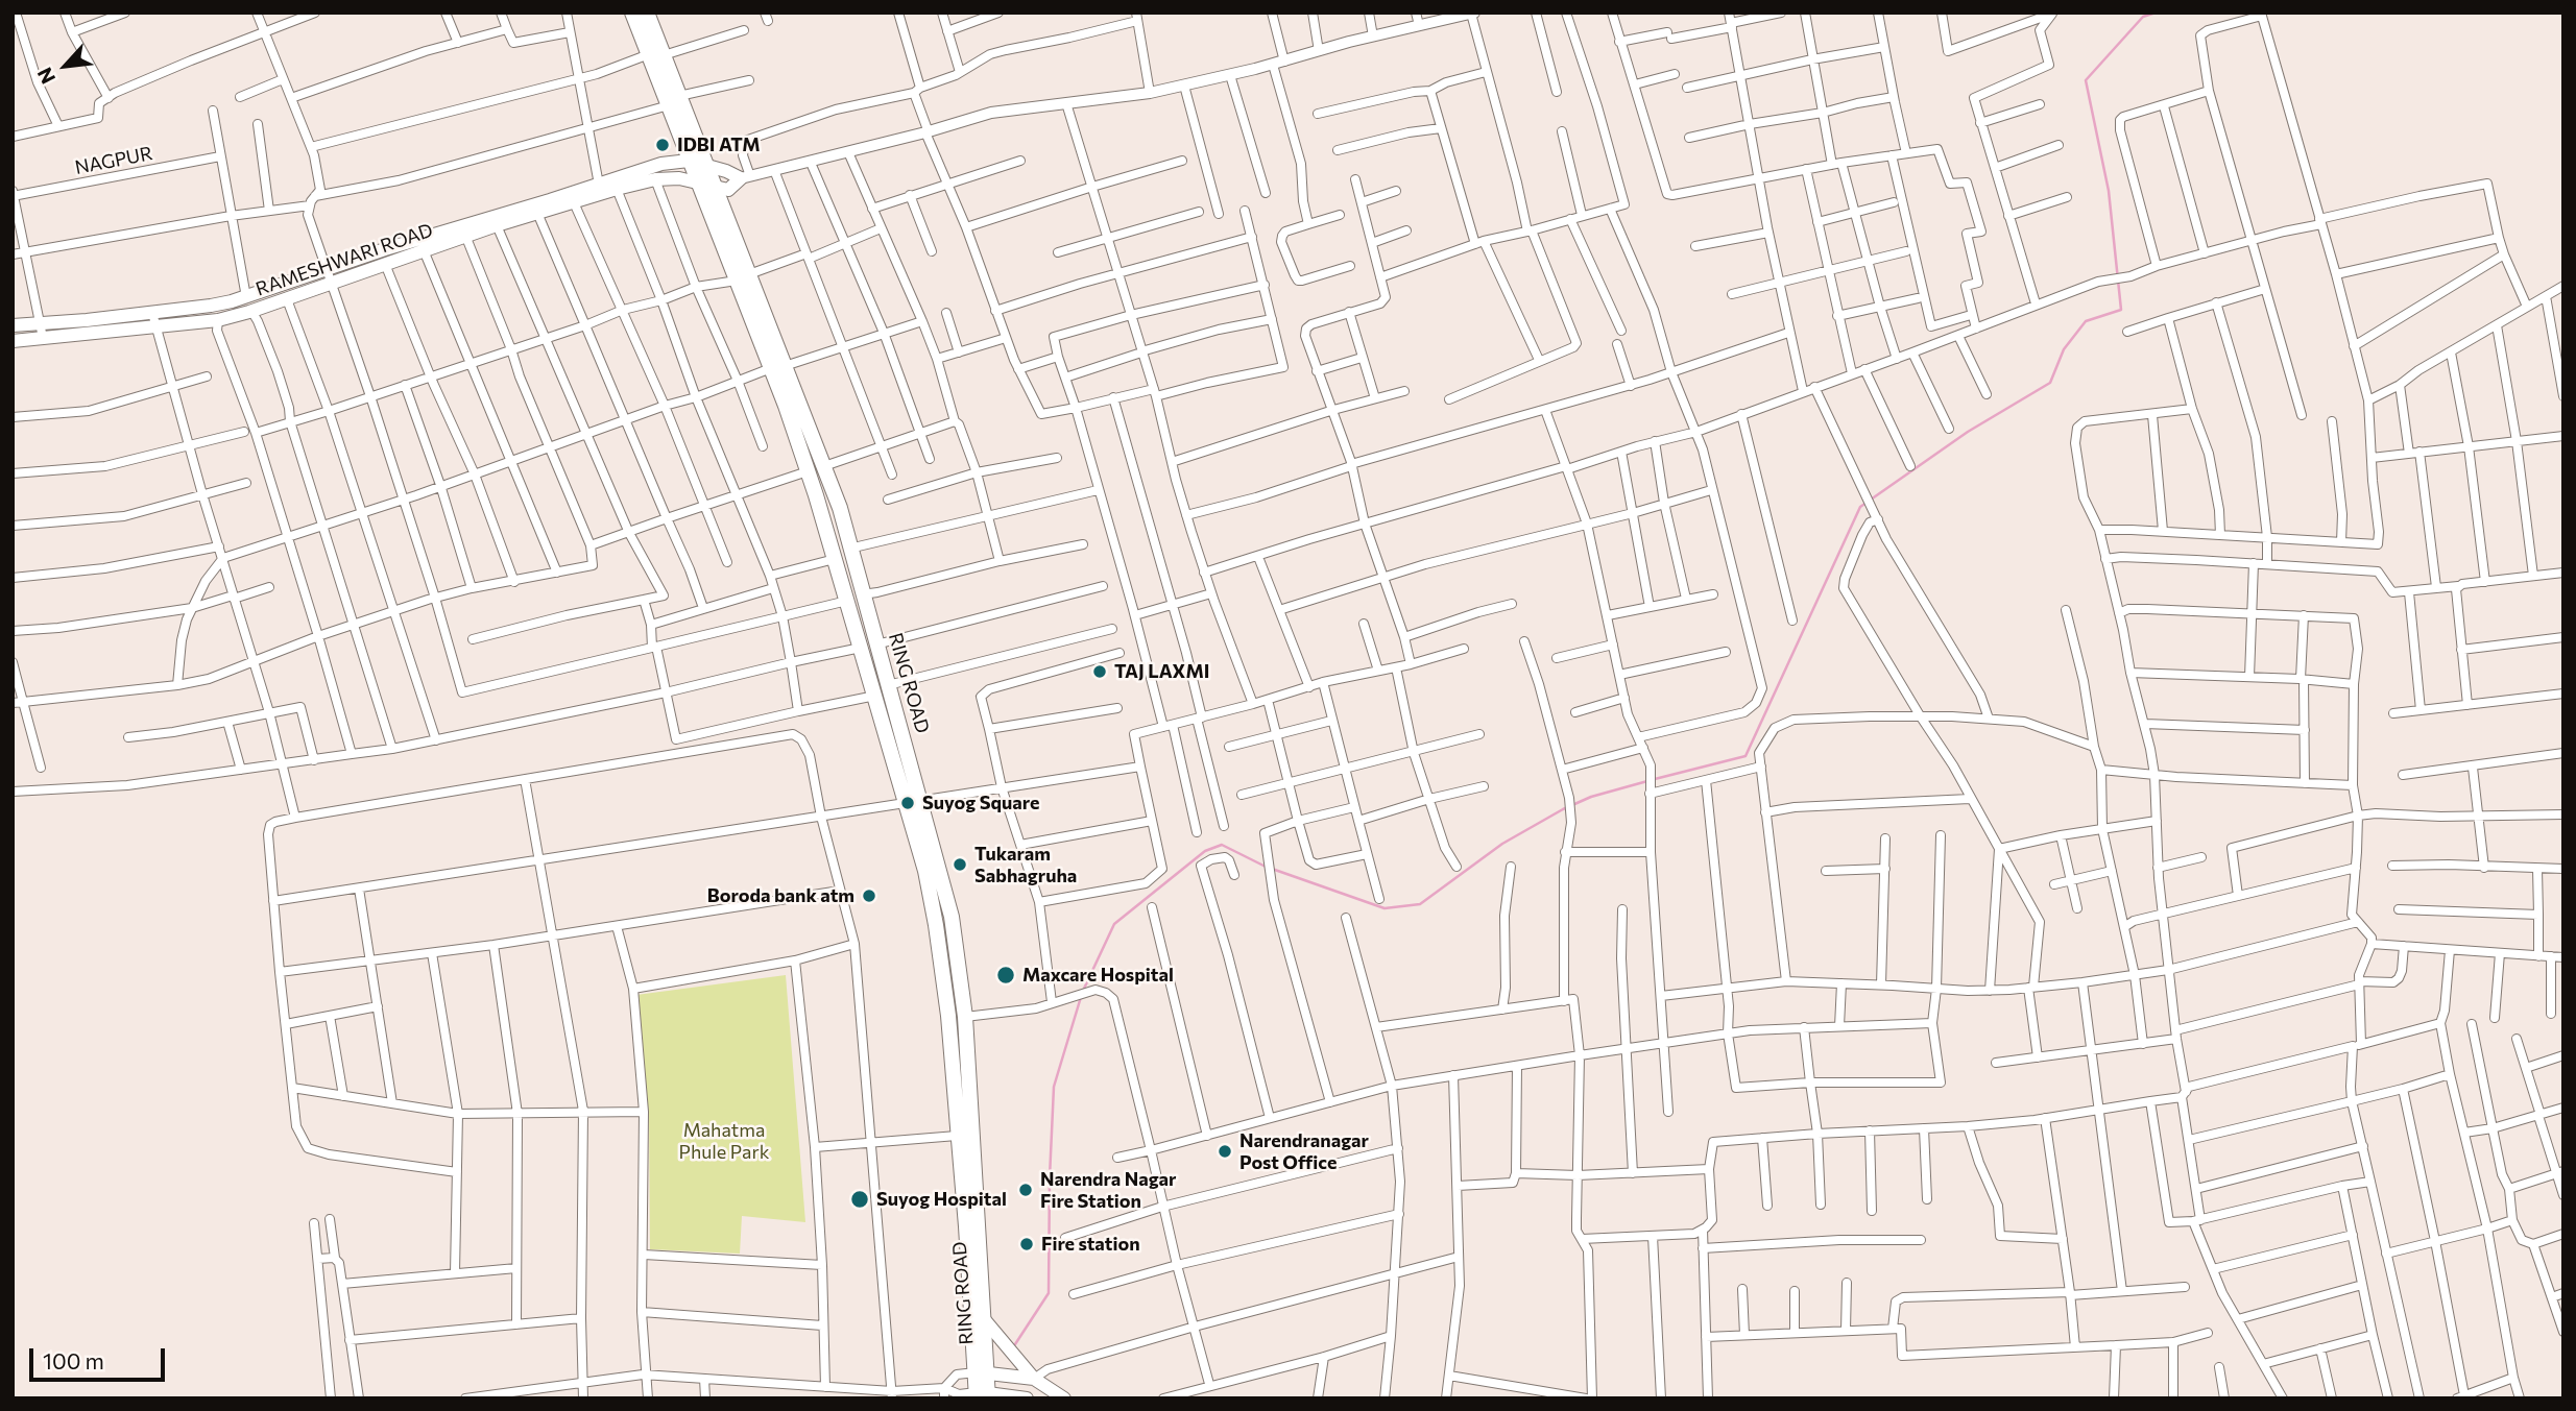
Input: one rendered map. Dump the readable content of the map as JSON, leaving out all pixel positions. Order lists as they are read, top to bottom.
{
  "streets": {
    "highway": ["RING ROAD"],
    "main road": ["RAMESHWARI ROAD"],
    "street": ["NAGPUR"]
  },
  "crossings": [
    ["RAMESHWARI ROAD", "RING ROAD"]
  ],
  "parks": ["Mahatma Phule Park"],
  "places": [
    "IDBI ATM",
    "TAJ LAXMI",
    "Suyog Square",
    "Tukaram Sabhagruha",
    "Boroda bank atm",
    "Maxcare Hospital",
    "Narendranagar Post Office",
    "Narendra Nagar Fire Station",
    "Suyog Hospital",
    "Fire station"
  ],
  "scale_bar": "100 m",
  "north": "bottom left"
}
